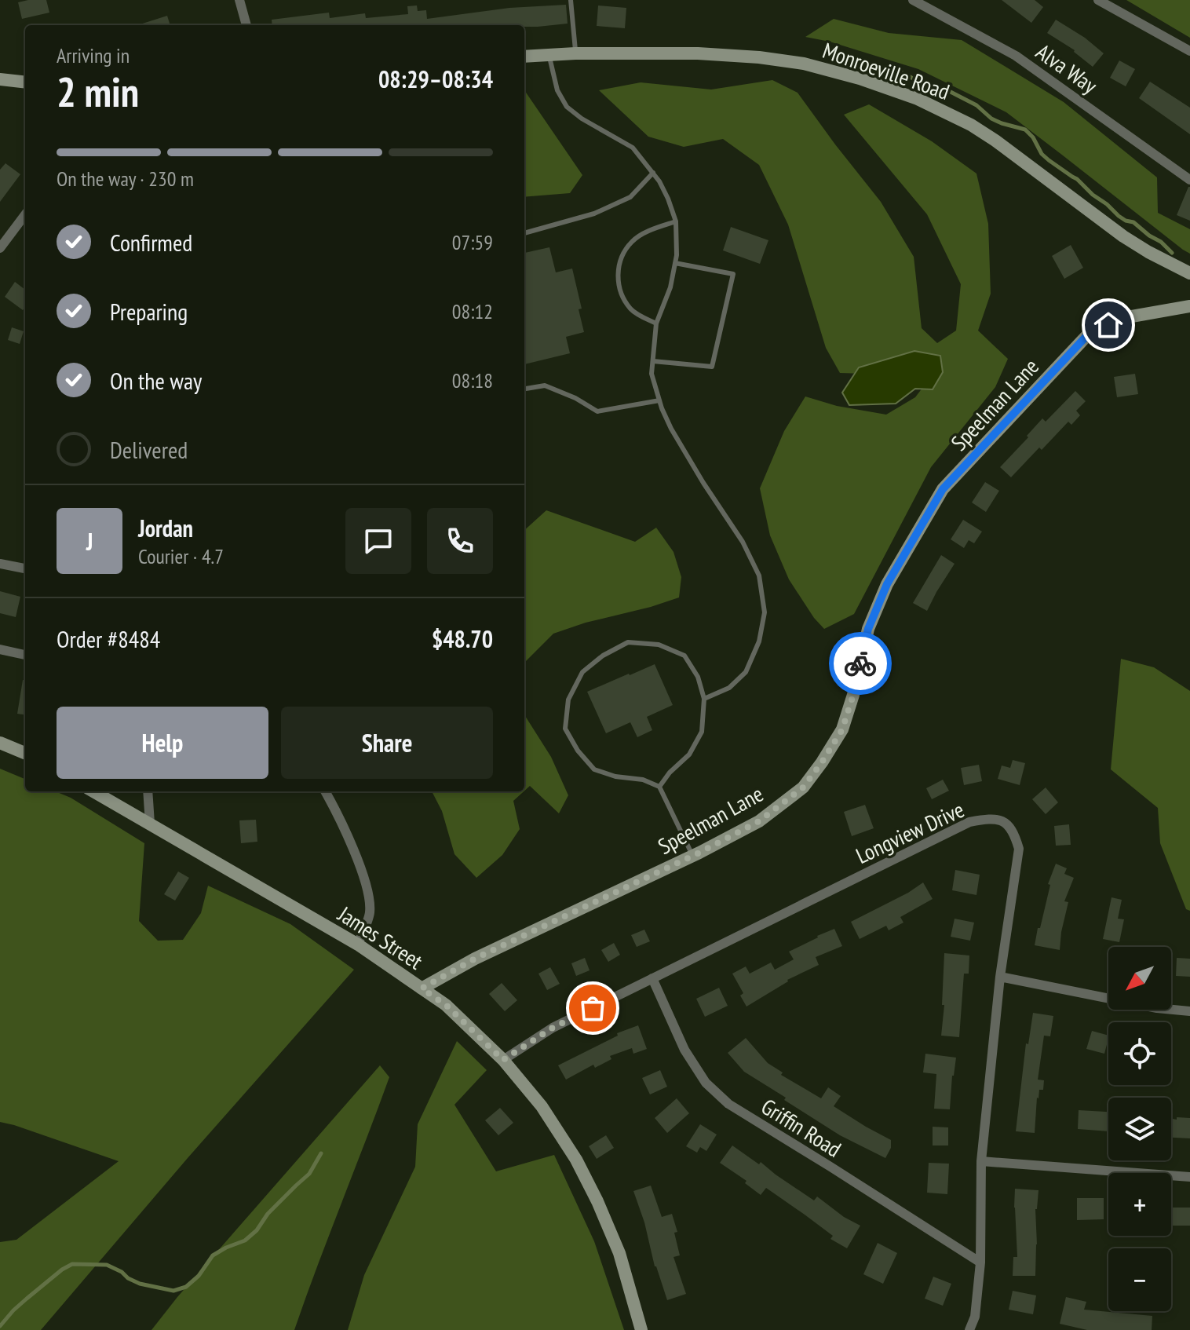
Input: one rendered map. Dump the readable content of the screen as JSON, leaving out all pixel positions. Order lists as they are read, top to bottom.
{
  "streets": {
    "street": [
      "Alva Way",
      "Monroeville Road",
      "Speelman Lane",
      "Longview Drive",
      "James Street",
      "Griffin Road"
    ]
  },
  "crossings": [
    ["Speelman Lane", "James Street"],
    ["Longview Drive", "James Street"],
    ["Longview Drive", "Griffin Road"]
  ],
  "north": "bottom left",
  "page": {
    "heading": ["2 min", "Arriving in", "08:29–08:34"],
    "panel": [
      "Jordan",
      "Courier · 4.7",
      "Order #8484",
      "$48.70"
    ],
    "bar": "On the way · 230 m",
    "list": [
      ["Confirmed", "07:59"],
      ["Preparing", "08:12"],
      ["On the way", "08:18"],
      "Delivered"
    ],
    "round": "J",
    "buttons": ["Help", "Share"],
    "map_buttons": ["+", "−"]
  }
}
